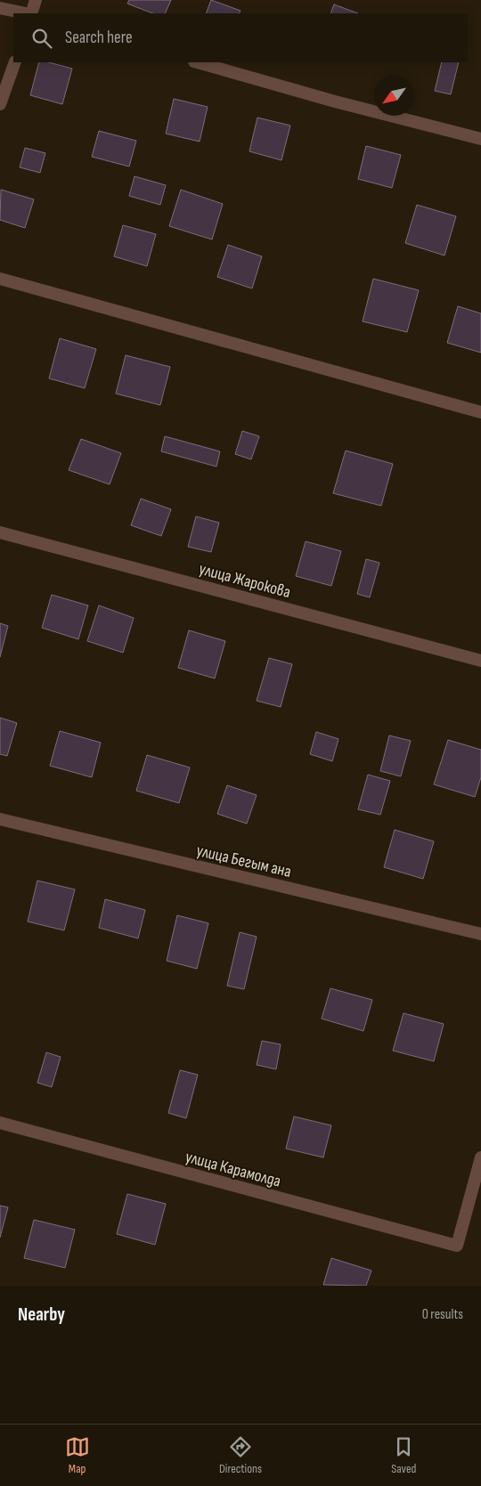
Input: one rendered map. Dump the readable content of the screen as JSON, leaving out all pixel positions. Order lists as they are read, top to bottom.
{
  "streets": {
    "street": ["улица Жарокова", "улица Бегым ана", "улица Карамолда"]
  },
  "north": "bottom left",
  "page": {
    "search": "Search here",
    "heading": ["Nearby", "0 results"],
    "nav": ["Map", "Directions", "Saved"]
  }
}
